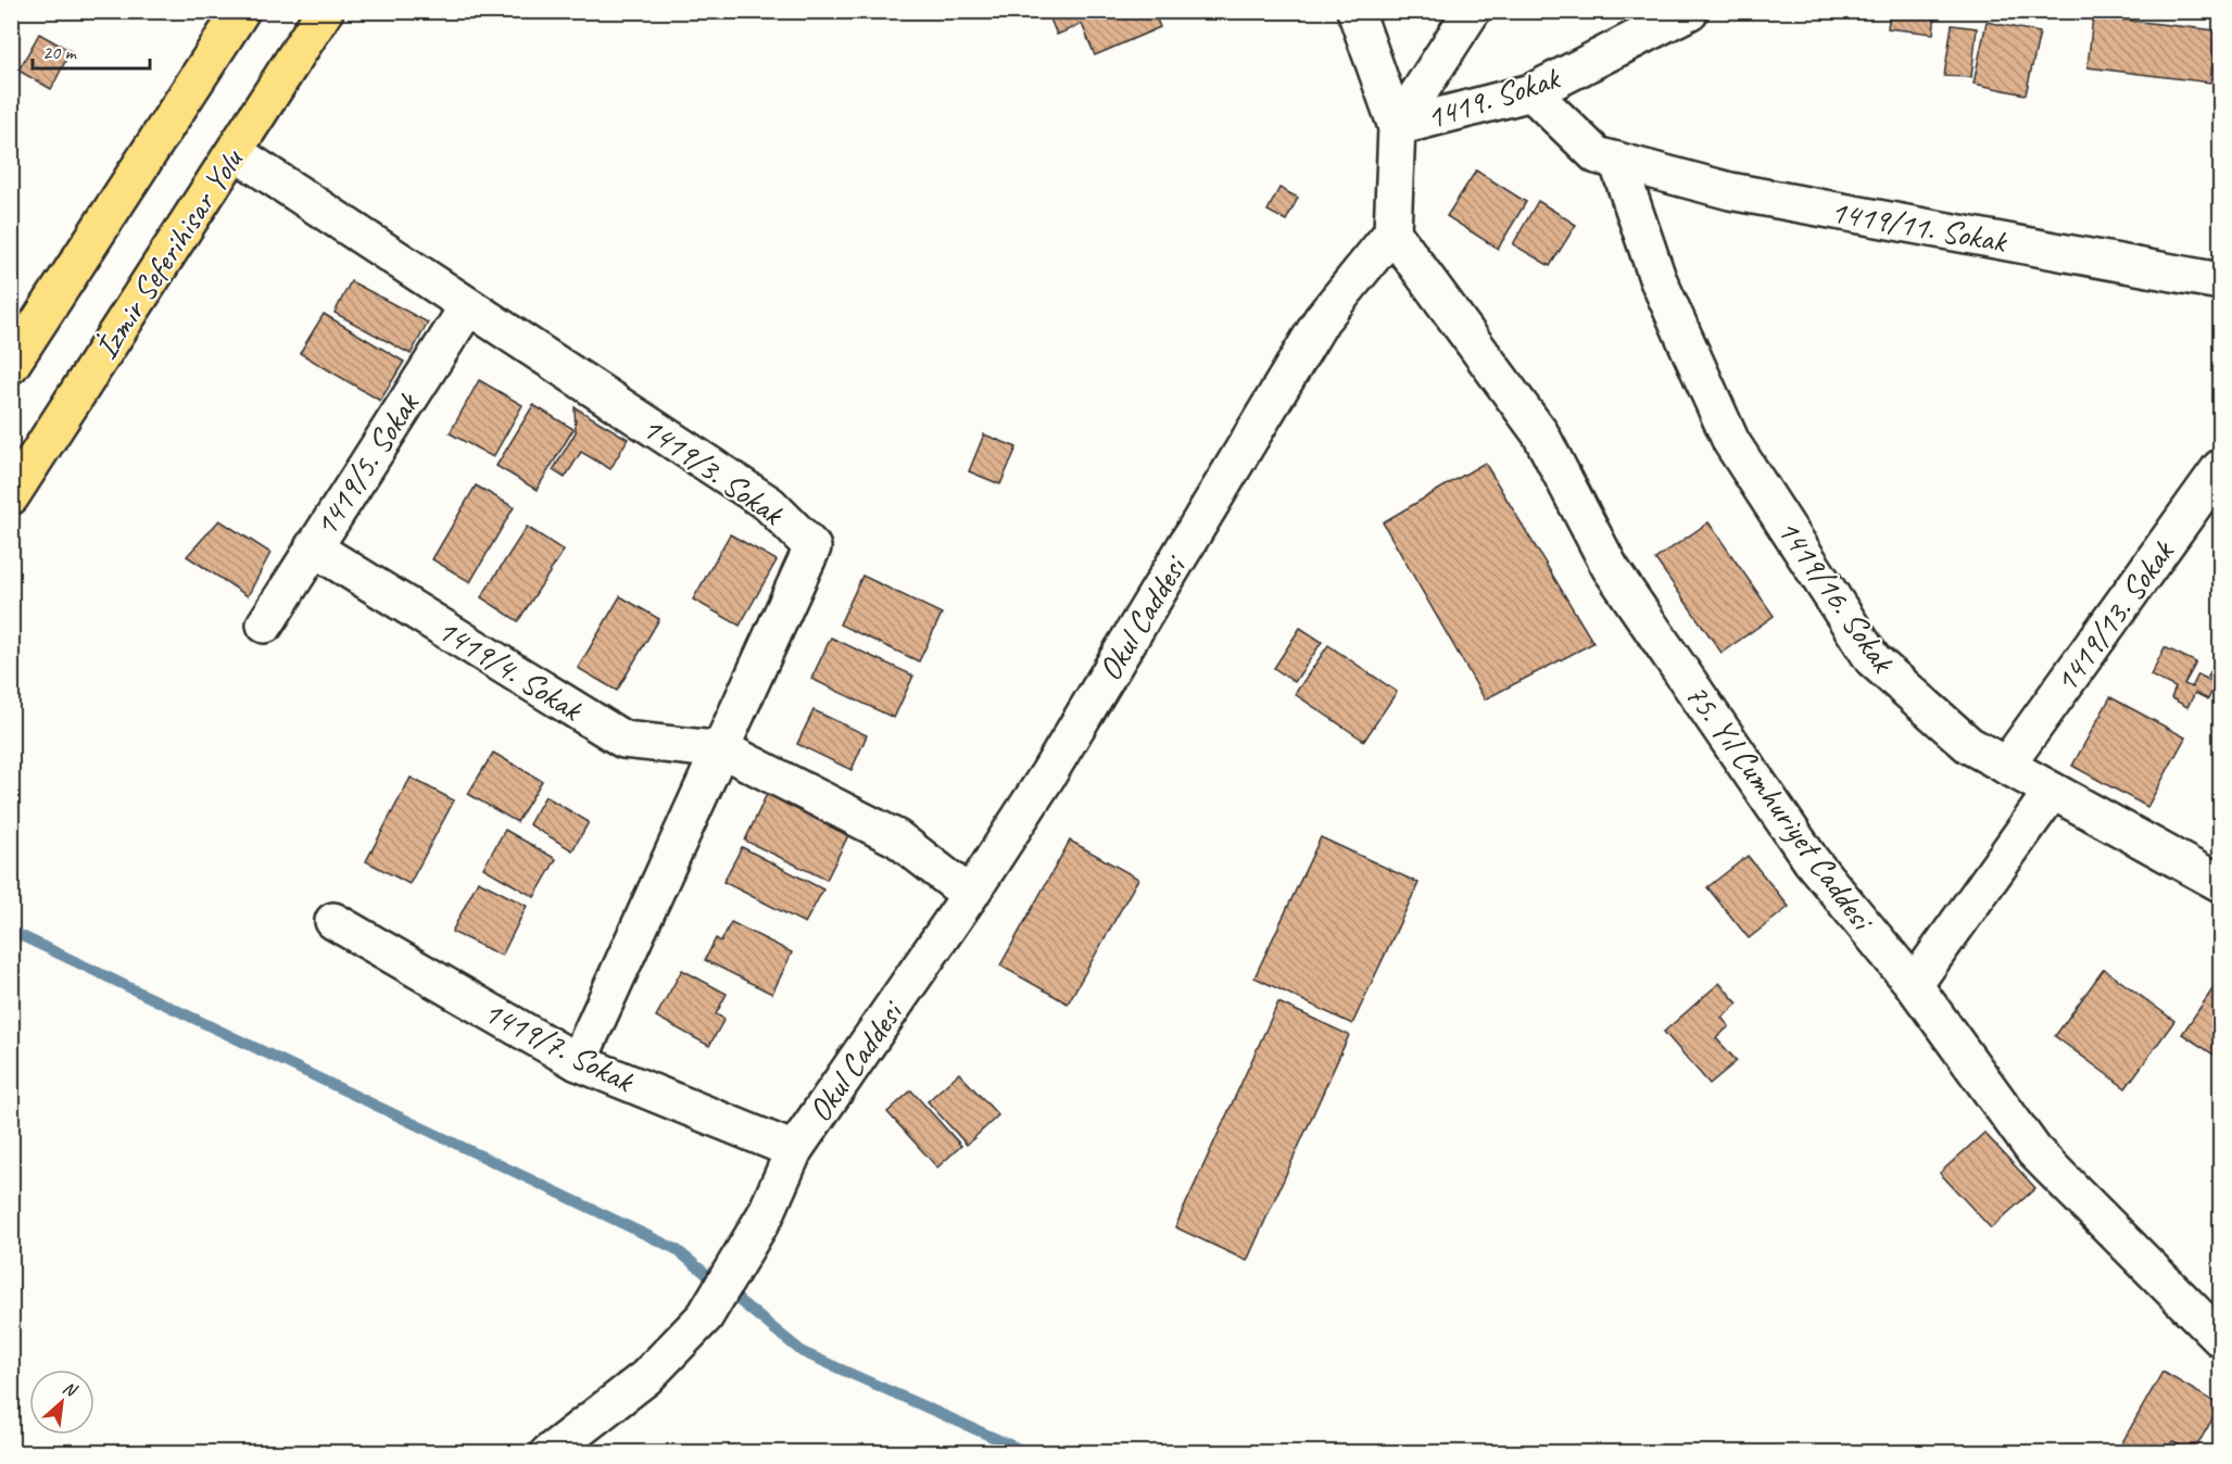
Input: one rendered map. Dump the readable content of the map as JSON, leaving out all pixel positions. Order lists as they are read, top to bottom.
{
  "streets": {
    "main road": ["İzmir Seferihisar Yolu"],
    "street": [
      "1419. Sokak",
      "1419/11. Sokak",
      "1419/5. Sokak",
      "1419/3. Sokak",
      "1419/16. Sokak",
      "1419/13. Sokak",
      "Okul Caddesi",
      "1419/4. Sokak",
      "75. Yıl Cumhuriyet Caddesi",
      "1419/7. Sokak"
    ]
  },
  "crossings": [
    ["1419. Sokak", "1419/11. Sokak"],
    ["1419/11. Sokak", "1419/16. Sokak"],
    ["İzmir Seferihisar Yolu", "1419/3. Sokak"],
    ["1419/5. Sokak", "1419/3. Sokak"],
    ["1419/5. Sokak", "1419/4. Sokak"],
    ["1419/3. Sokak", "1419/4. Sokak"],
    ["1419/3. Sokak", "1419/7. Sokak"],
    ["1419/16. Sokak", "1419/13. Sokak"],
    ["Okul Caddesi", "1419/4. Sokak"],
    ["Okul Caddesi", "75. Yıl Cumhuriyet Caddesi"],
    ["Okul Caddesi", "1419/7. Sokak"]
  ],
  "scale_bar": "20 m",
  "north": "top right"
}
